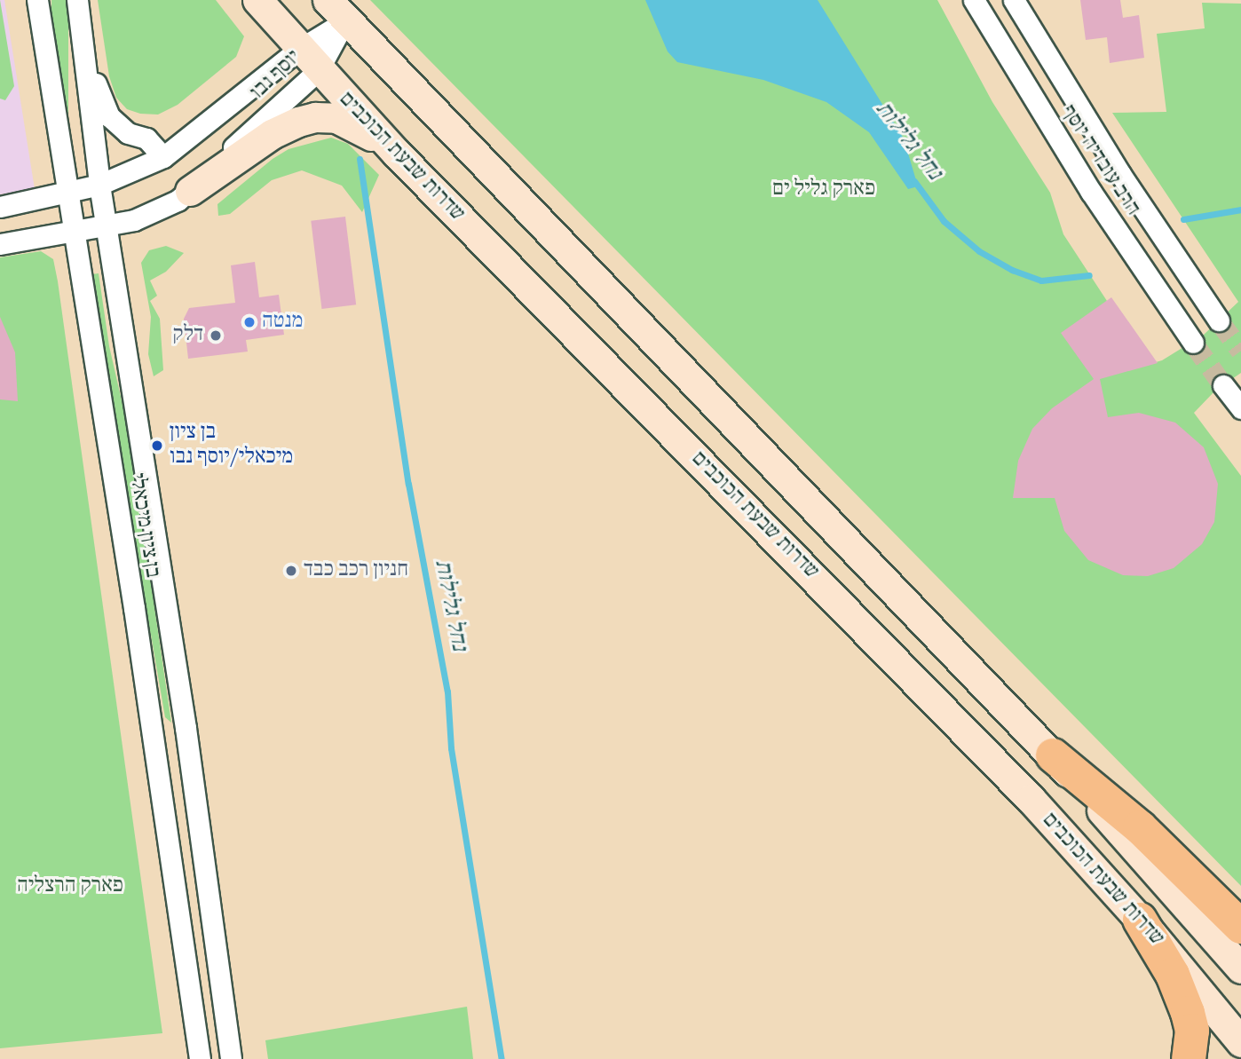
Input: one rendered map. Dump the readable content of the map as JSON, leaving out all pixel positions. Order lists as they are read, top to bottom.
{
  "streets": {
    "main road": ["שדרות שבעת הכוכבים"],
    "street": ["יוסף נבו", "הרב עובדיה יוסף", "בן ציון מיכאלי"]
  },
  "crossings": [
    ["יוסף נבו", "שדרות שבעת הכוכבים"],
    ["יוסף נבו", "בן ציון מיכאלי"]
  ],
  "water": ["נחל גלילות"],
  "parks": ["פארק גליל ים", "פארק הרצליה"],
  "places": [
    "מנטה",
    "דלק",
    "בן ציון מיכאלי/יוסף נבו",
    "חניון רכב כבד"
  ]
}
